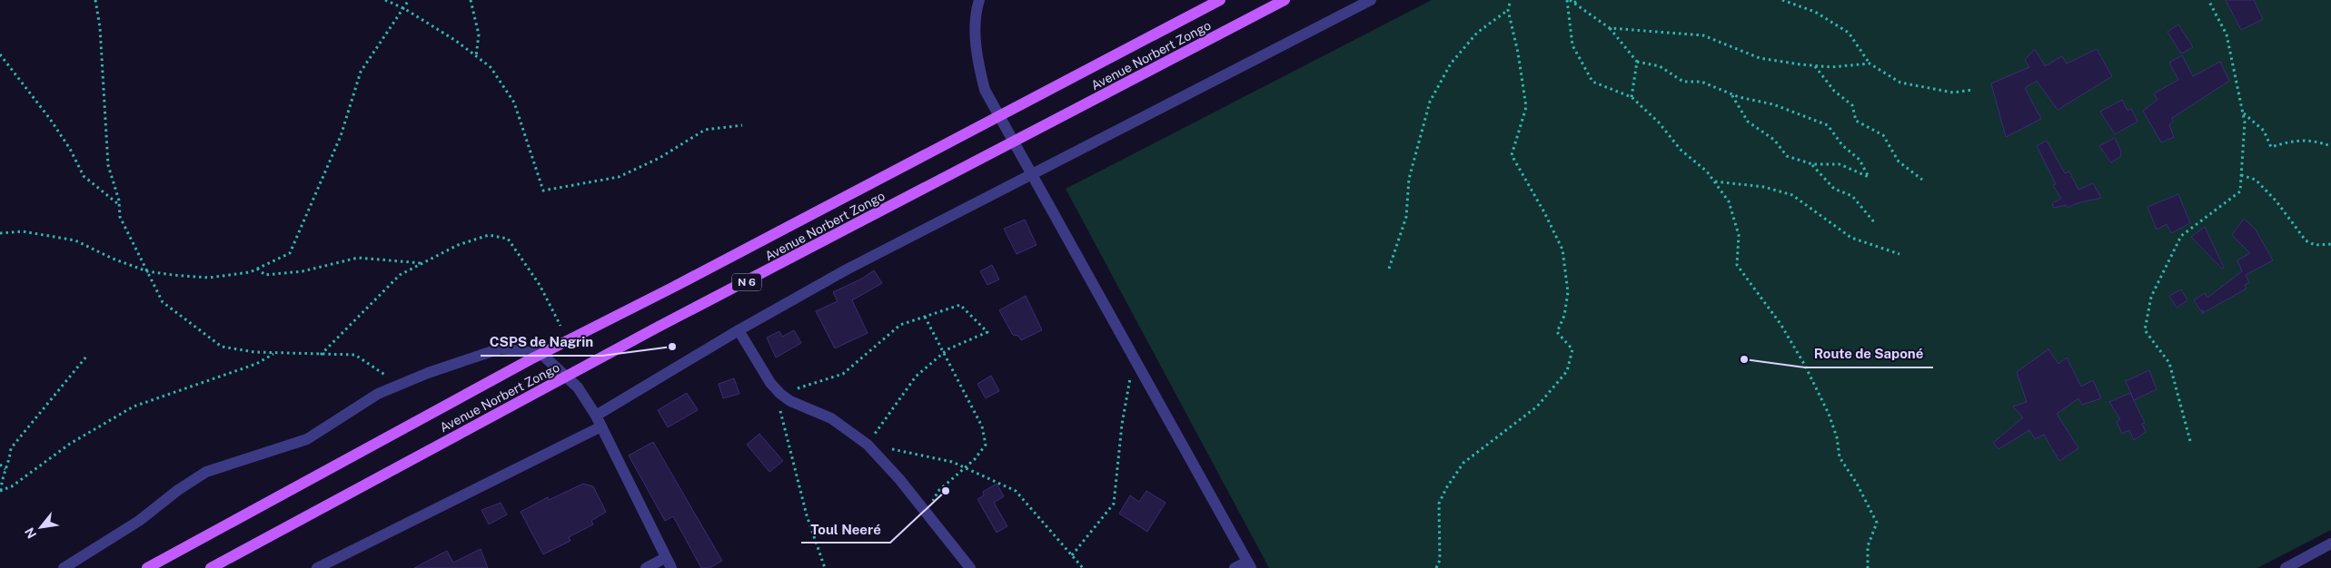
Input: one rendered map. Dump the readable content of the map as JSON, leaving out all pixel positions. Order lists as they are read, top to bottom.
{
  "streets": {
    "main road": ["Avenue Norbert Zongo", "N 6"]
  },
  "places": ["CSPS de Nagrin", "Route de Saponé", "Toul Neeré"],
  "north": "bottom left"
}
